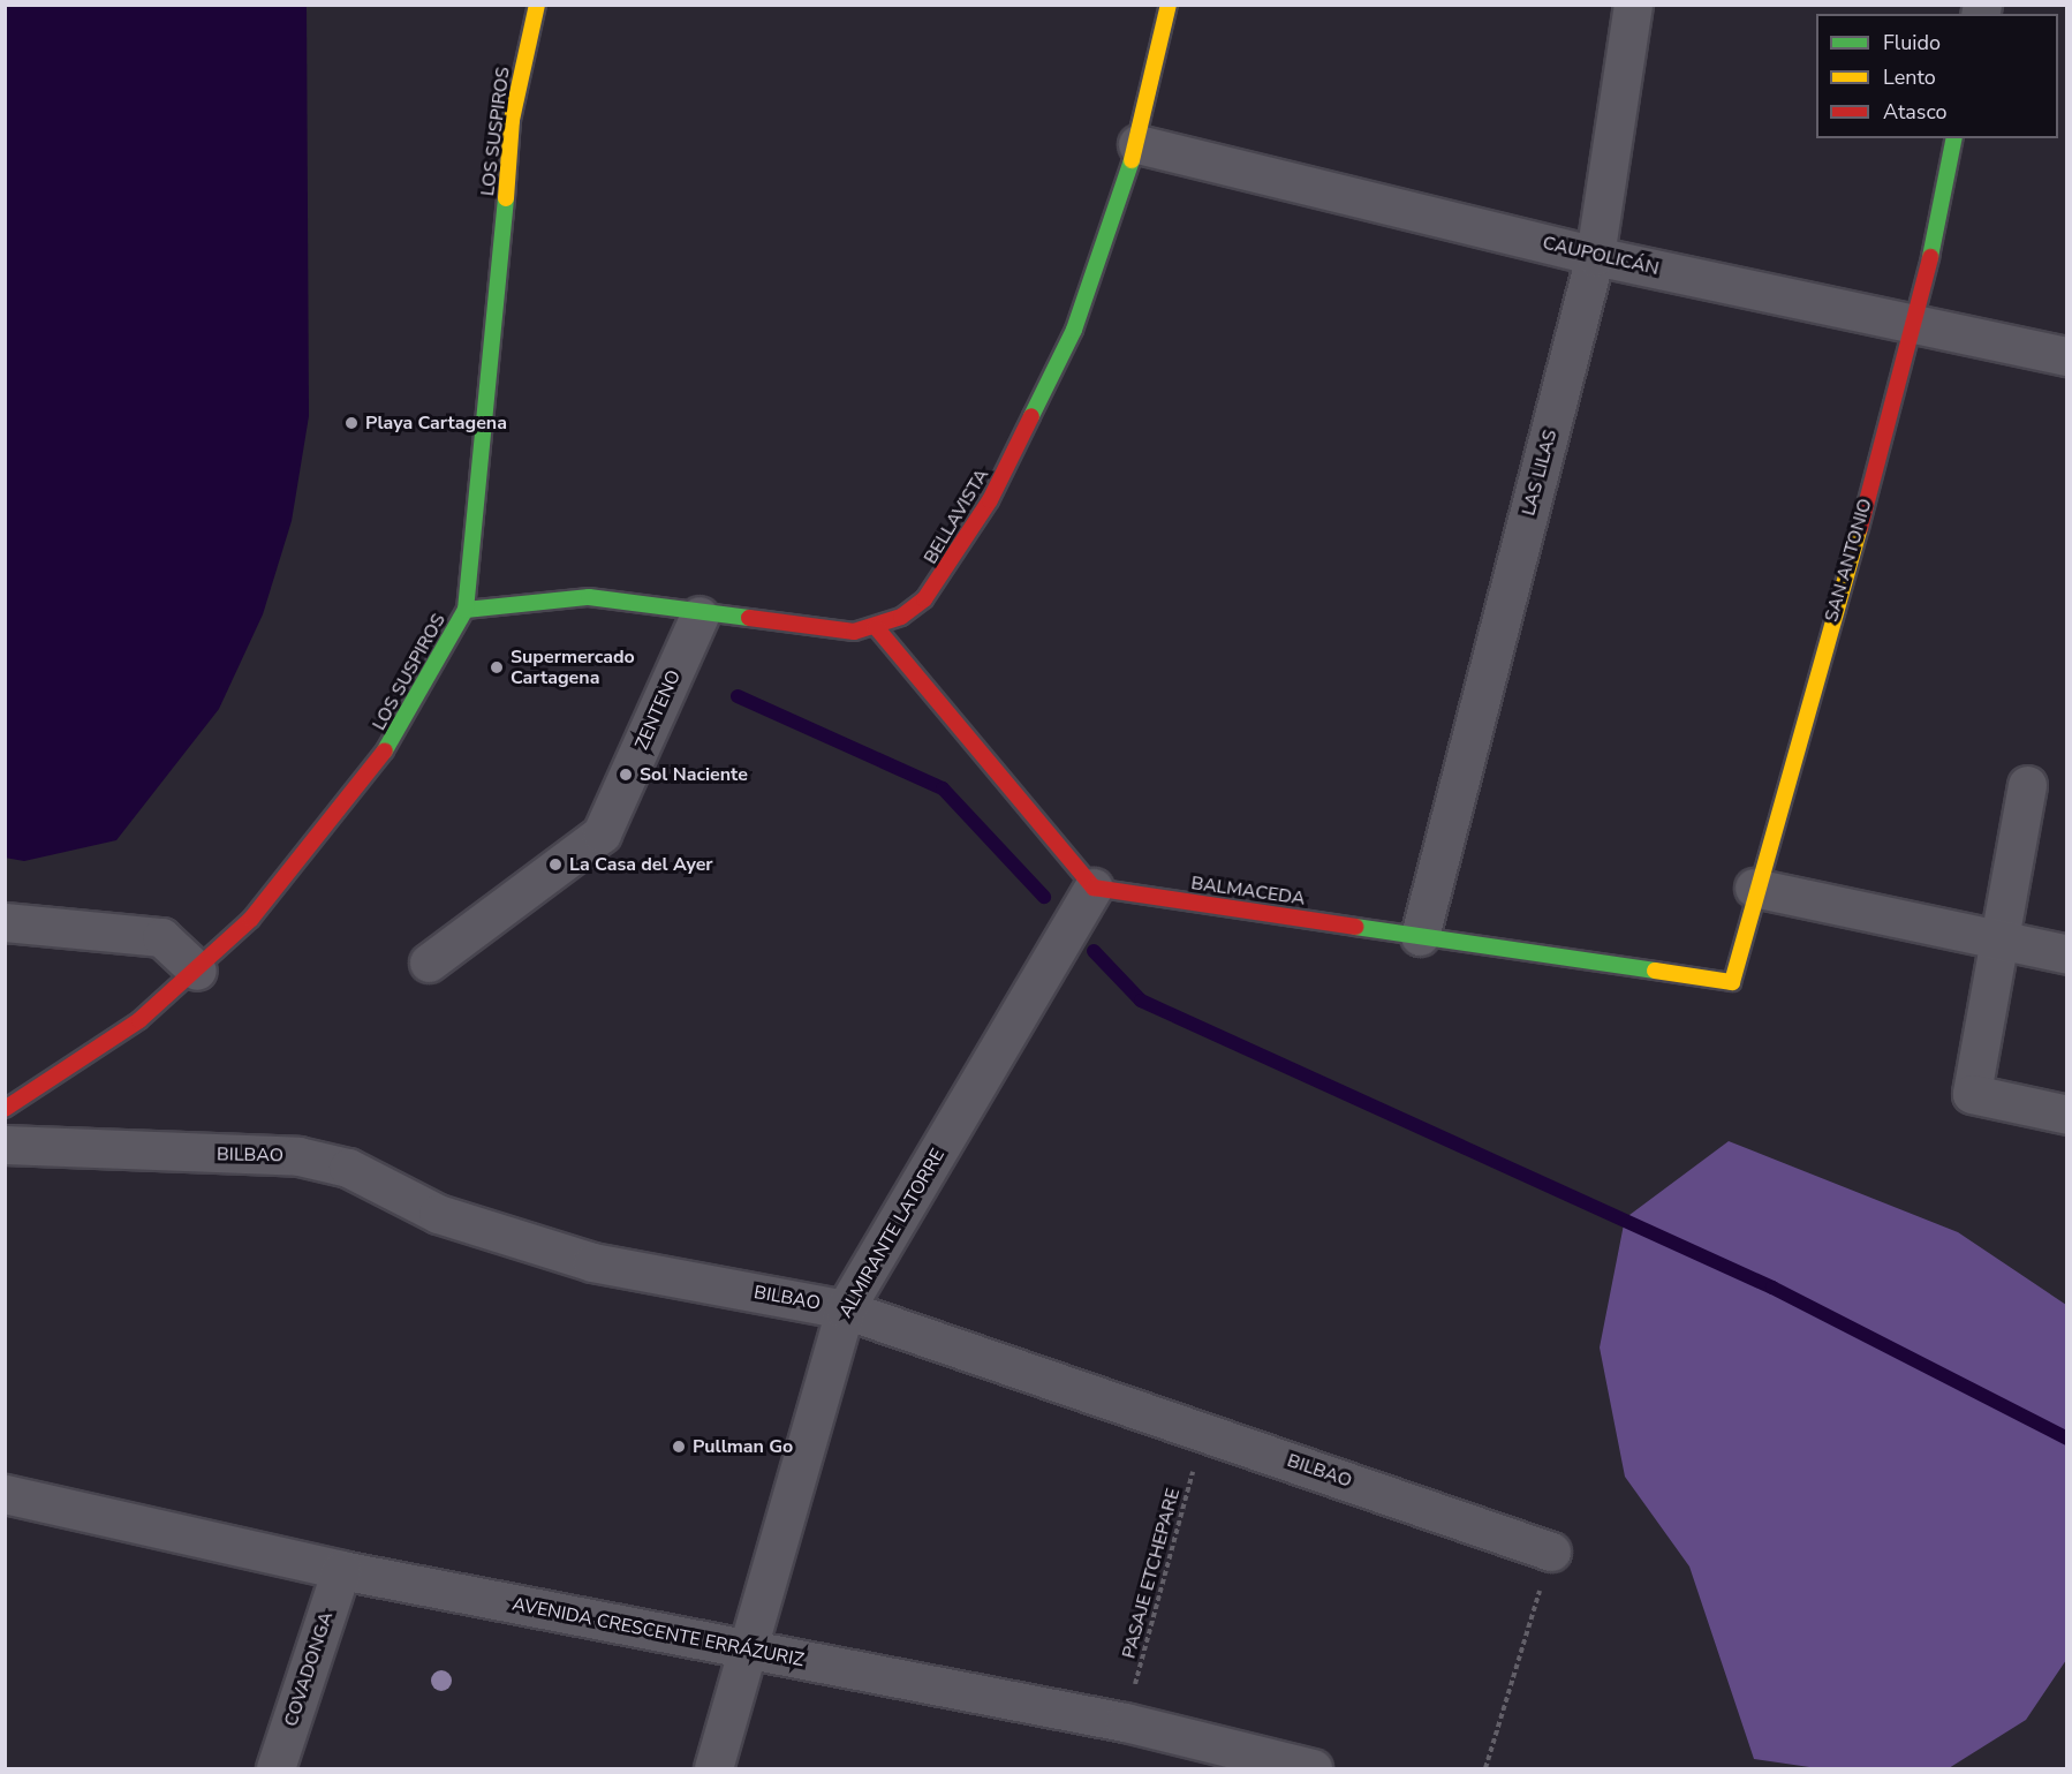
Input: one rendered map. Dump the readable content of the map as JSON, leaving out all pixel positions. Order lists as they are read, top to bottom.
{
  "streets": {
    "street": [
      "LOS SUSPIROS",
      "CAUPOLICÁN",
      "LAS LILAS",
      "BELLAVISTA",
      "SAN ANTONIO",
      "ZENTENO",
      "BALMACEDA",
      "BILBAO",
      "ALMIRANTE LATORRE",
      "AVENIDA CRESCENTE ERRÁZURIZ",
      "COVADONGA"
    ],
    "path": ["PASAJE ETCHEPARE"]
  },
  "crossings": [
    ["LOS SUSPIROS", "BELLAVISTA"],
    ["CAUPOLICÁN", "LAS LILAS"],
    ["CAUPOLICÁN", "BELLAVISTA"],
    ["CAUPOLICÁN", "SAN ANTONIO"],
    ["LAS LILAS", "BALMACEDA"],
    ["BELLAVISTA", "ZENTENO"],
    ["SAN ANTONIO", "BALMACEDA"],
    ["BALMACEDA", "ALMIRANTE LATORRE"],
    ["BILBAO", "ALMIRANTE LATORRE"],
    ["BILBAO", "PASAJE ETCHEPARE"],
    ["ALMIRANTE LATORRE", "AVENIDA CRESCENTE ERRÁZURIZ"],
    ["PASAJE ETCHEPARE", "AVENIDA CRESCENTE ERRÁZURIZ"],
    ["AVENIDA CRESCENTE ERRÁZURIZ", "COVADONGA"]
  ],
  "places": [
    "Playa Cartagena",
    "Supermercado Cartagena",
    "Sol Naciente",
    "La Casa del Ayer",
    "Pullman Go"
  ],
  "legend": ["Fluido", "Lento", "Atasco"]
}
